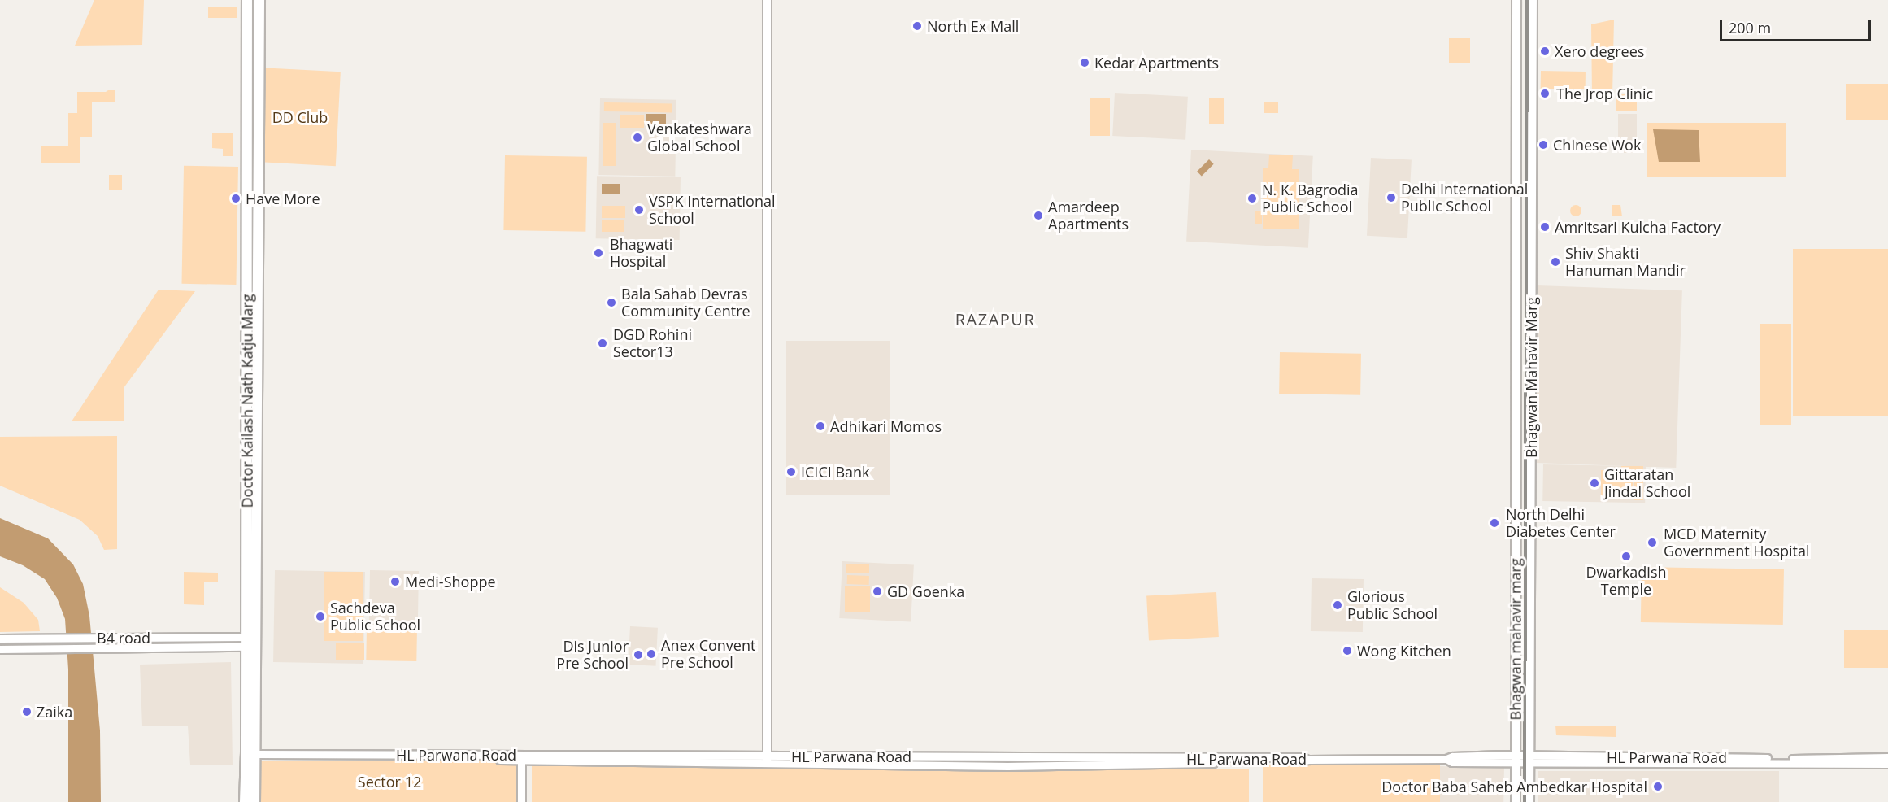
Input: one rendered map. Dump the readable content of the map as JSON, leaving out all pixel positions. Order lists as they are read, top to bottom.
{
  "streets": {
    "main road": ["Bhagwan Mahavir Marg", "Doctor Kailash Nath Katju Marg", "Bhagwan mahavir marg"],
    "street": ["B4 road", "HL Parwana Road"]
  },
  "crossings": [
    ["Bhagwan Mahavir Marg", "HL Parwana Road"],
    ["Doctor Kailash Nath Katju Marg", "B4 road"],
    ["Doctor Kailash Nath Katju Marg", "HL Parwana Road"],
    ["Bhagwan mahavir marg", "HL Parwana Road"]
  ],
  "districts": ["RAZAPUR"],
  "parks": ["DD Club", "Sector 12"],
  "places": [
    "North Ex Mall",
    "Xero degrees",
    "Kedar Apartments",
    "The Jrop Clinic",
    "Venkateshwara Global School",
    "Chinese Wok",
    "Delhi International Public School",
    "Have More",
    "N. K. Bagrodia Public School",
    "VSPK International School",
    "Amardeep Apartments",
    "Amritsari Kulcha Factory",
    "Bhagwati Hospital",
    "Shiv Shakti Hanuman Mandir",
    "Bala Sahab Devras Community Centre",
    "DGD Rohini Sector13",
    "Adhikari Momos",
    "ICICI Bank",
    "Gittaratan Jindal School",
    "North Delhi Diabetes Center",
    "MCD Maternity Government Hospital",
    "Dwarkadish Temple",
    "Medi-Shoppe",
    "GD Goenka",
    "Glorious Public School",
    "Sachdeva Public School",
    "Wong Kitchen",
    "Anex Convent Pre School",
    "Dis Junior Pre School",
    "Zaika",
    "Doctor Baba Saheb Ambedkar Hospital"
  ],
  "scale_bar": "200 m"
}
